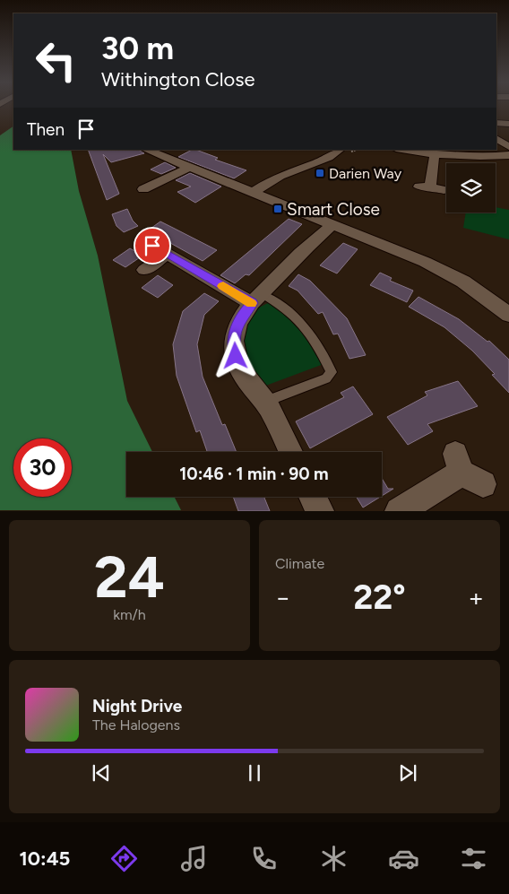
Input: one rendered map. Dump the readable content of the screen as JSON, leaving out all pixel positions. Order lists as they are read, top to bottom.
{
  "places": {
    "transit": ["Darien Way", "Smart Close"]
  },
  "page": {
    "turn": ["30 m", "Withington Close"],
    "then": "Then",
    "limit": "30",
    "trip": "10:46 · 1 min · 90 m",
    "tile": [
      ["24", "km/h"],
      "Climate"
    ],
    "heat": ["−", "22°", "+"],
    "song": ["Night Drive", "The Halogens"],
    "tabs": "10:45"
  }
}
